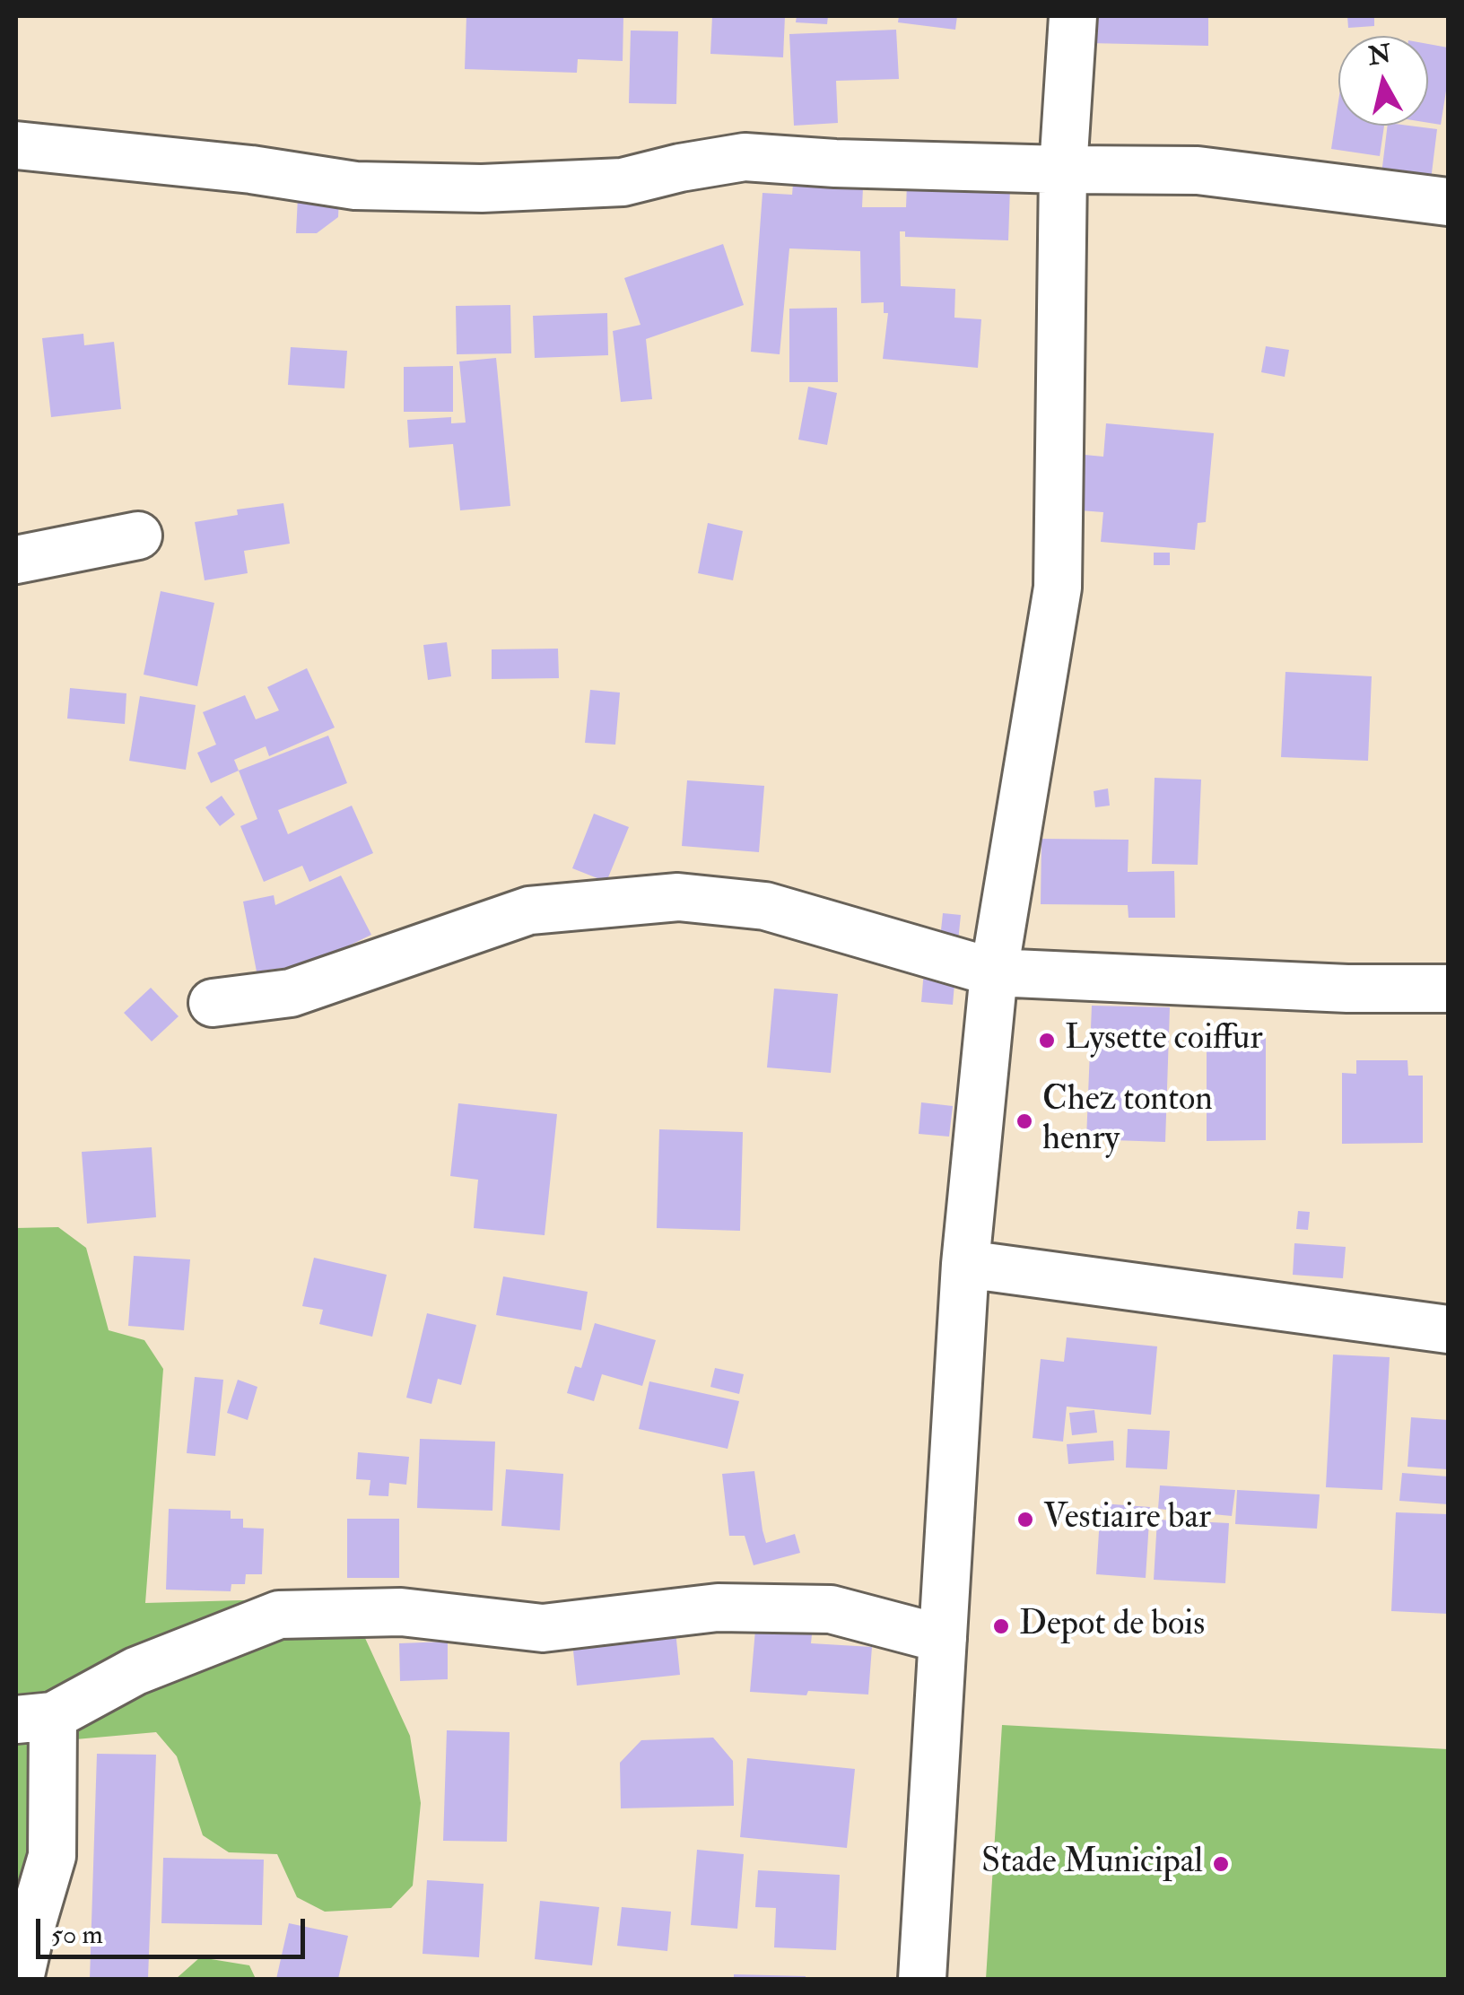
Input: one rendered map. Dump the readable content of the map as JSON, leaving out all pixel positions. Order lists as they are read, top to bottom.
{
  "places": [
    "Lysette coiffur",
    "Chez tonton henry",
    "Vestiaire bar",
    "Depot de bois",
    "Stade Municipal"
  ],
  "scale_bar": "50 m",
  "north": "top"
}
